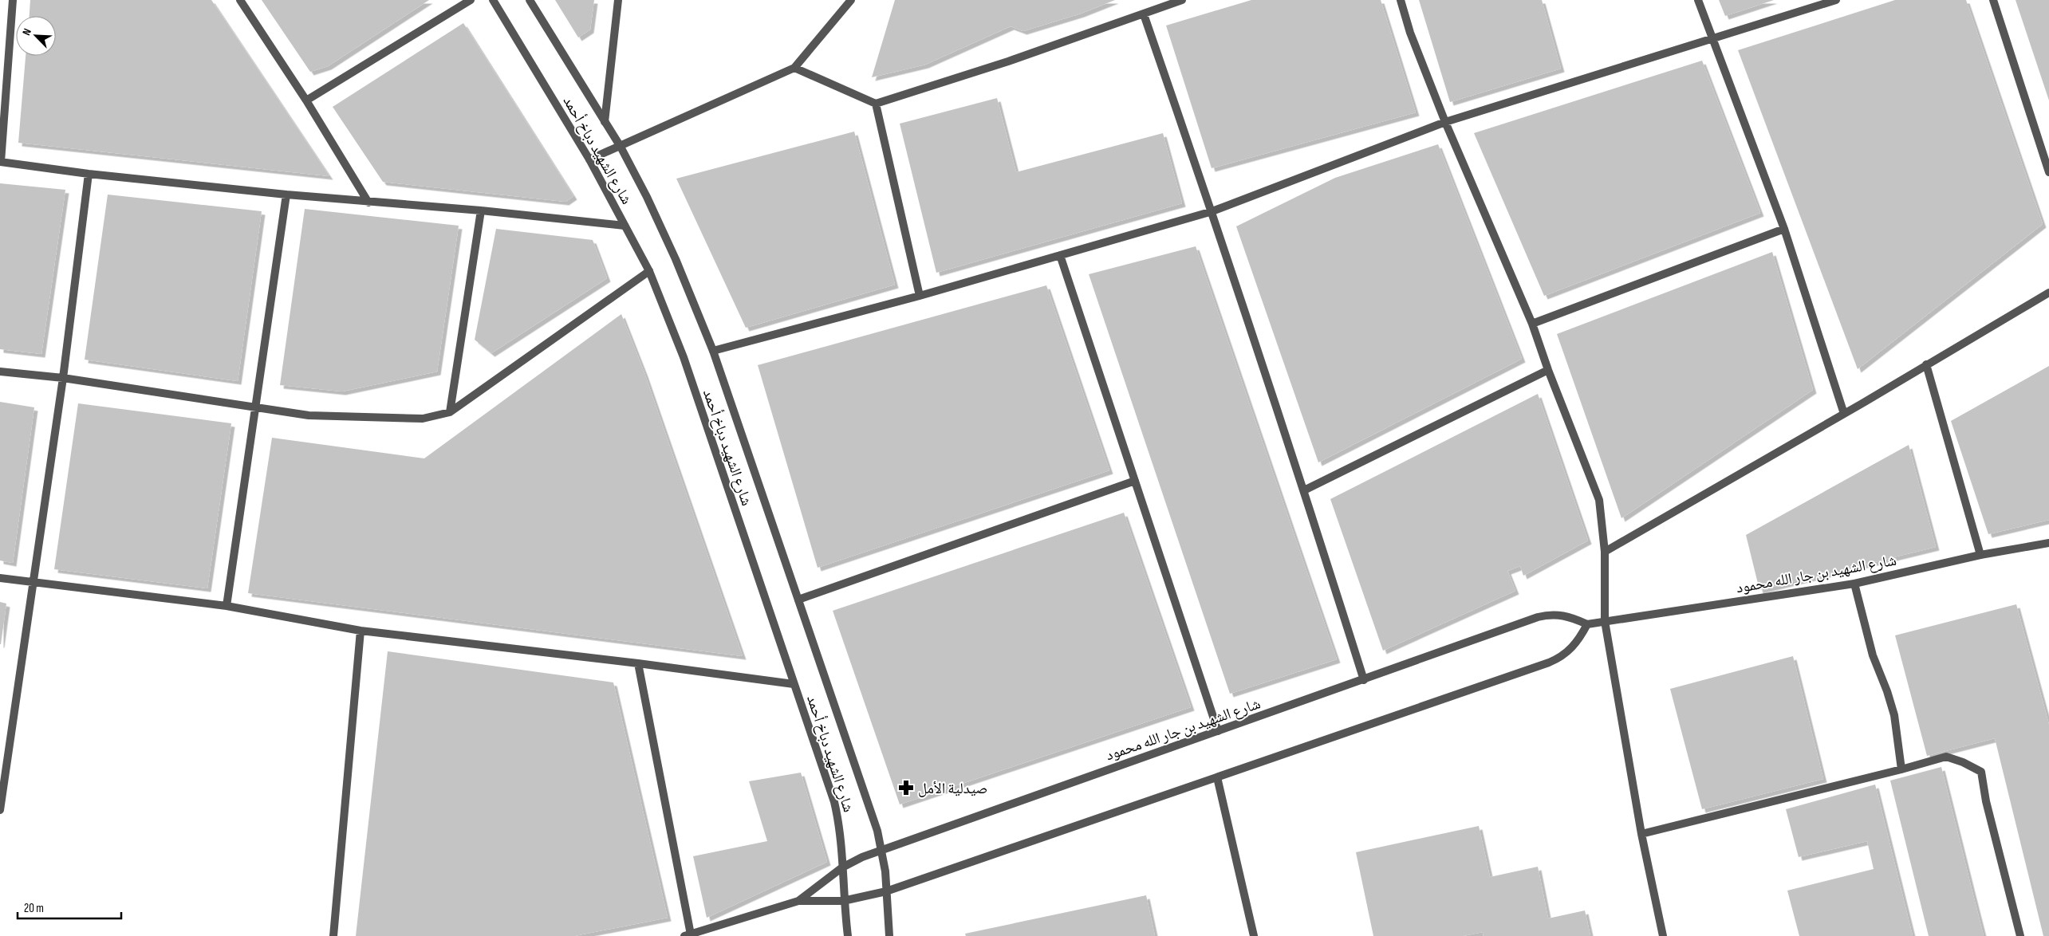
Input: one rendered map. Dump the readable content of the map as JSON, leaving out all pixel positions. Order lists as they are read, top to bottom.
{
  "streets": {
    "street": ["شارع الشهيد دباخ أحمد", "شارع الشهيد بن جار الله محمود"]
  },
  "crossings": [
    ["شارع الشهيد دباخ أحمد", "شارع الشهيد بن جار الله محمود"]
  ],
  "places": {
    "pharmacy": ["صيدلية الأمل"]
  },
  "scale_bar": "20 m",
  "north": "top left"
}
